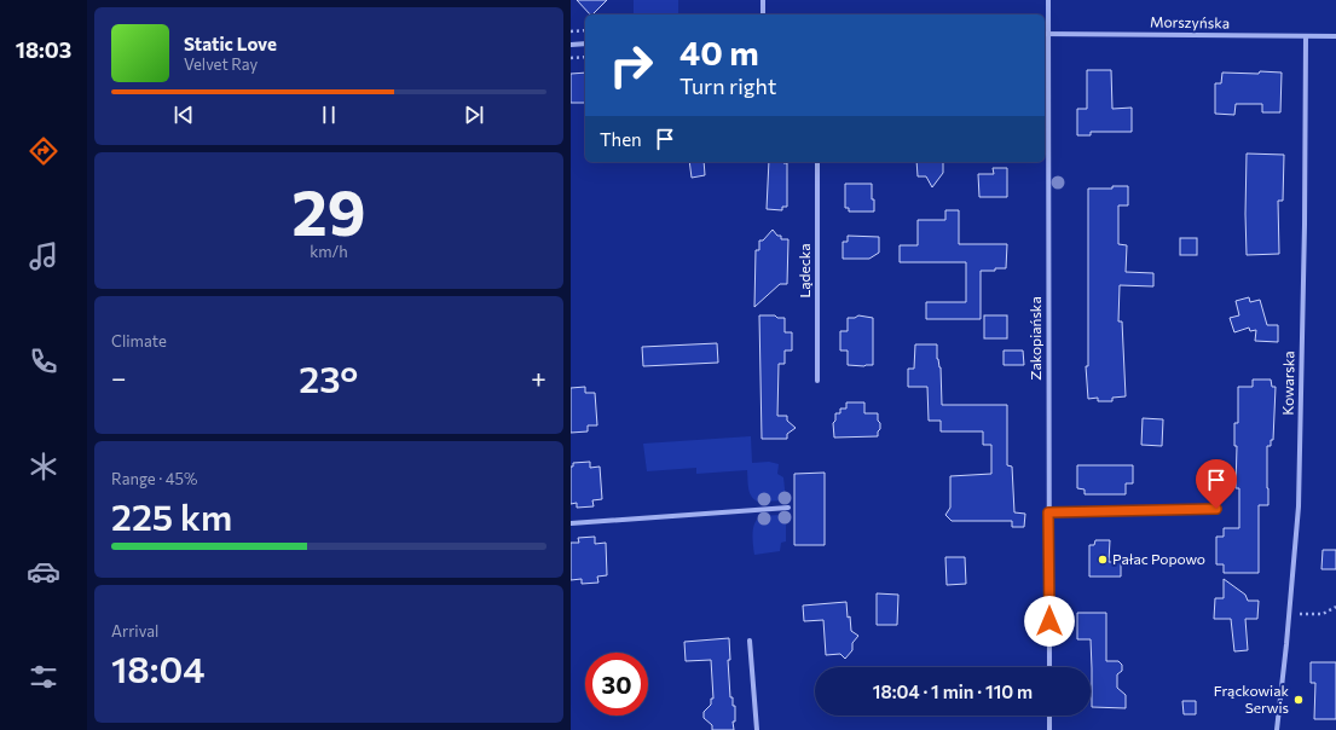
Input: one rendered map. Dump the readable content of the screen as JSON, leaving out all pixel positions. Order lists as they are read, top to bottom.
{
  "streets": {
    "street": [
      "Morszyńska",
      "Lądecka",
      "Zakopiańska",
      "Kowarska"
    ]
  },
  "crossings": [
    ["Morszyńska", "Zakopiańska"],
    ["Morszyńska", "Kowarska"]
  ],
  "places": ["Pałac Popowo", "Frąckowiak Serwis"],
  "page": {
    "tabs": "18:03",
    "turn": ["40 m", "Turn right"],
    "song": ["Static Love", "Velvet Ray"],
    "then": "Then",
    "tile": [
      ["29", "km/h"],
      "Climate",
      ["Range · 45%", "225 km"],
      ["Arrival", "18:04"]
    ],
    "heat": ["−", "23°", "+"],
    "limit": "30",
    "trip": "18:04 · 1 min · 110 m"
  }
}
